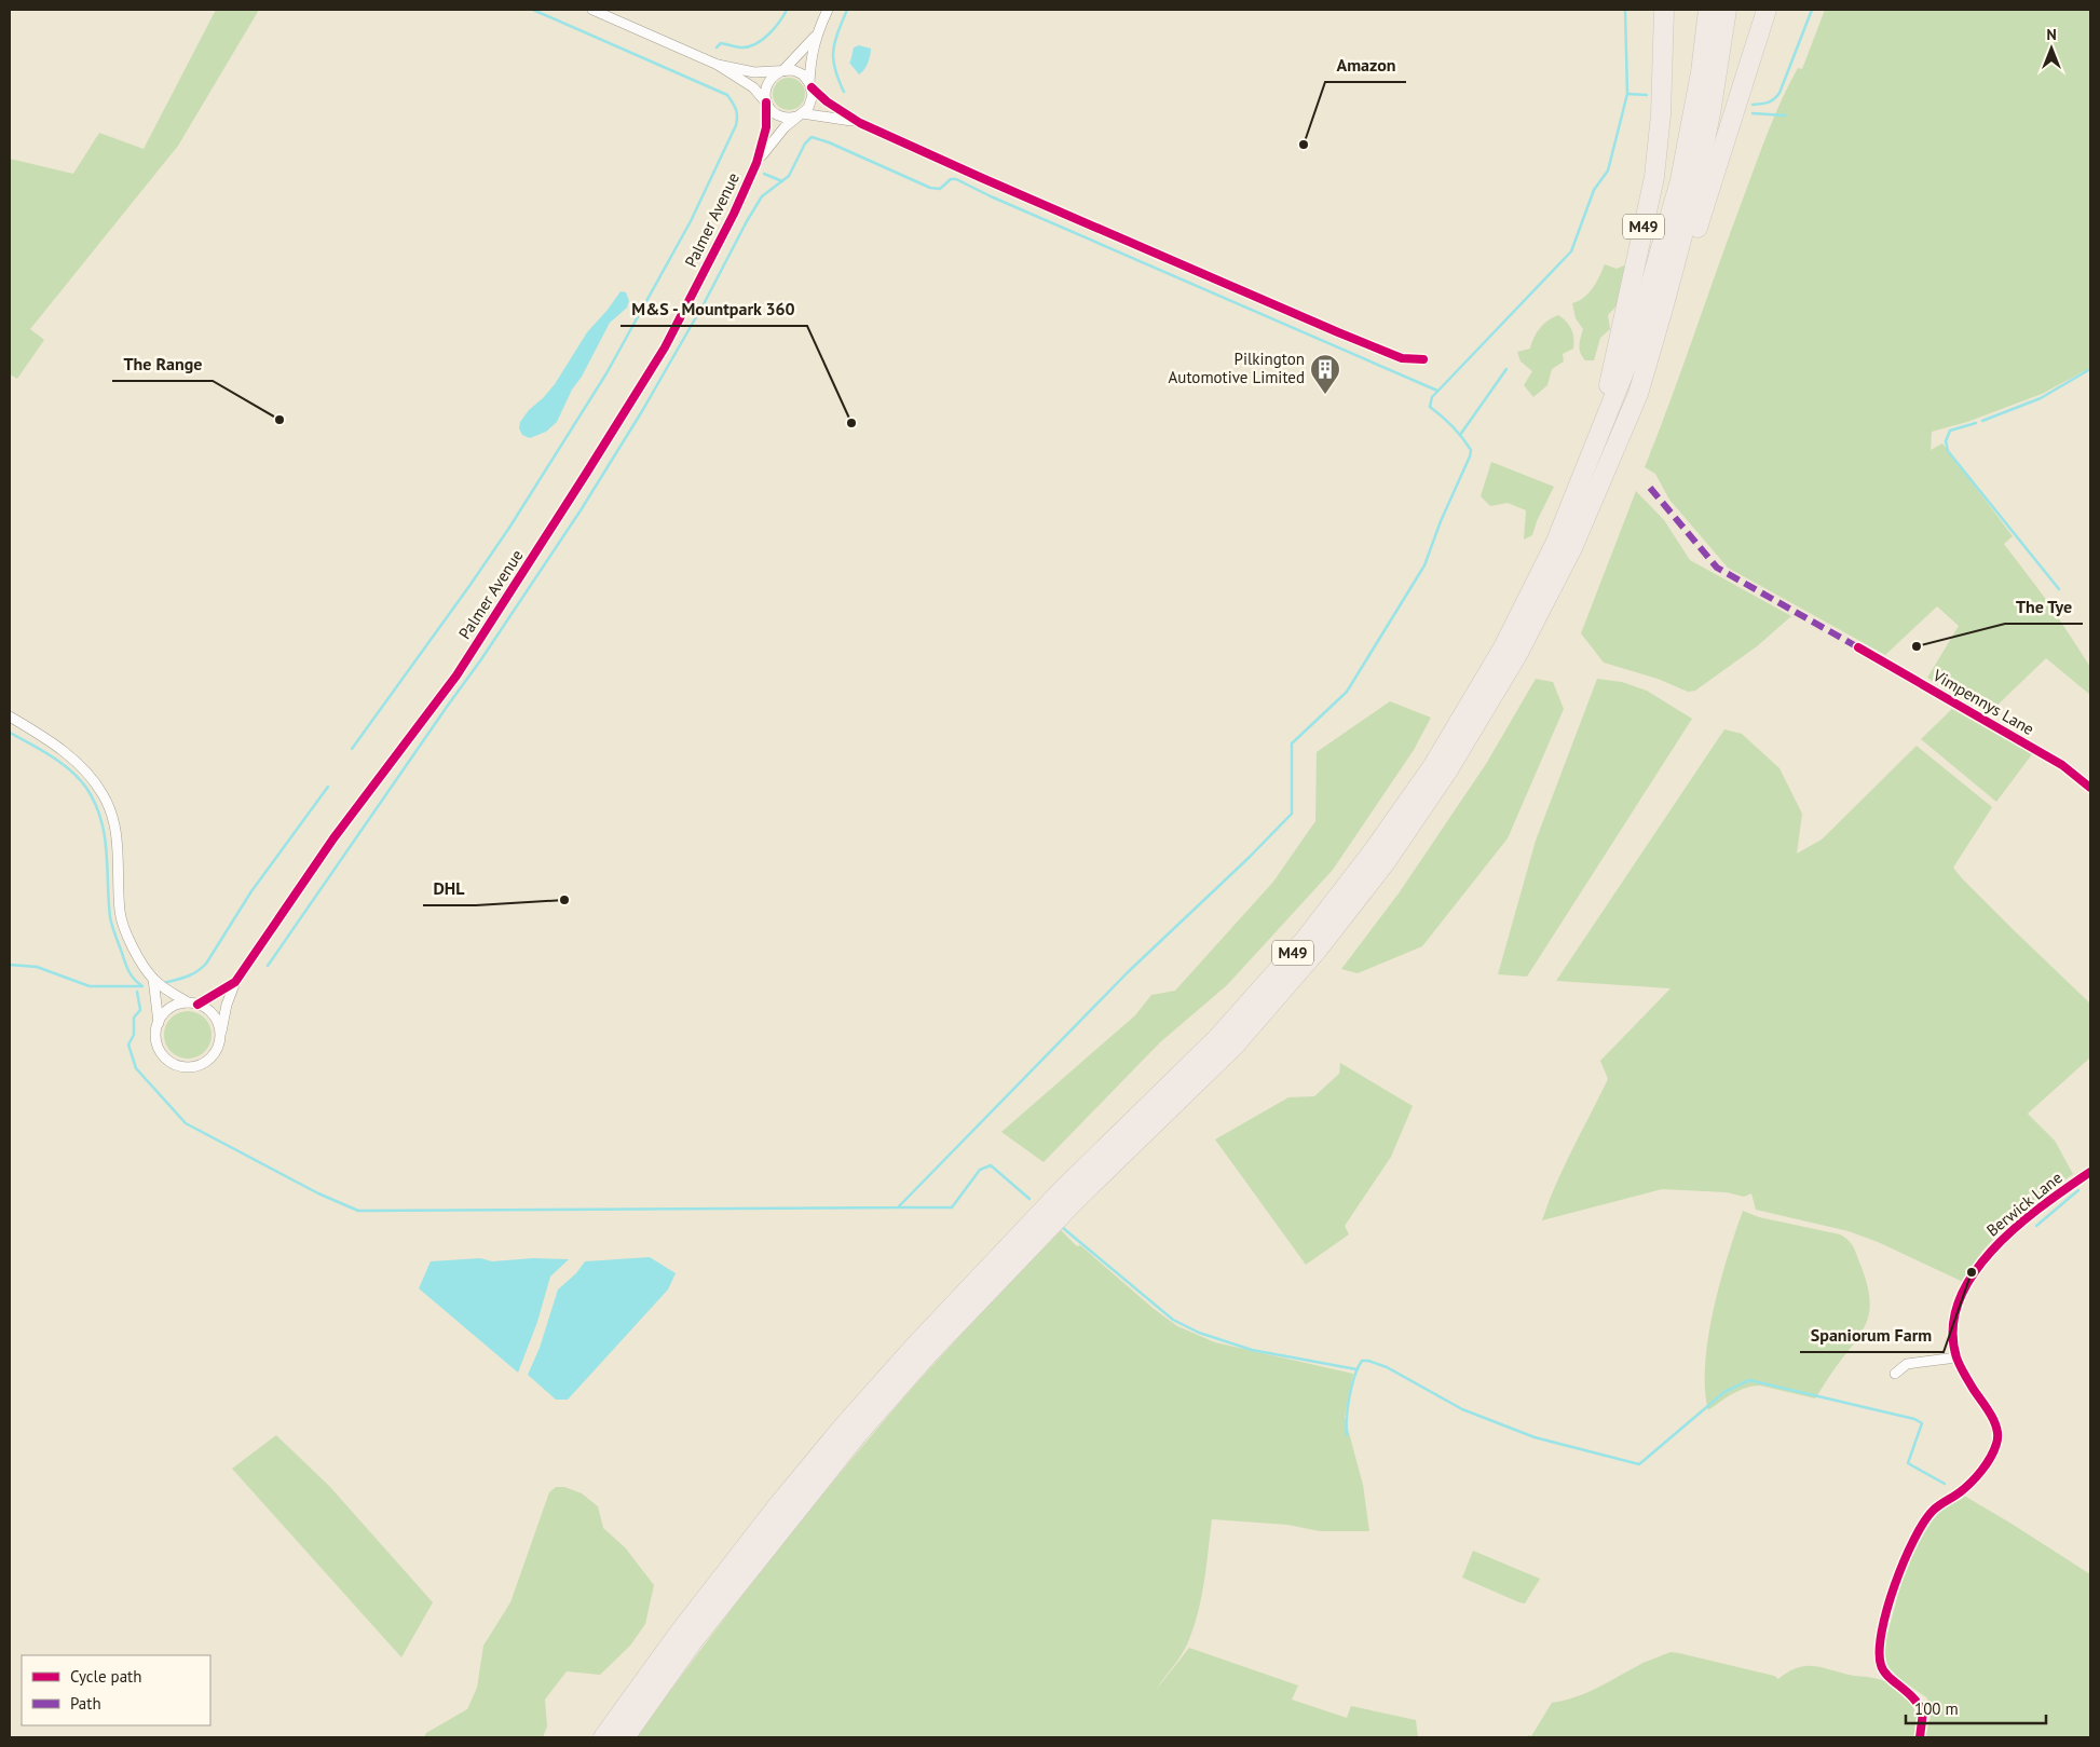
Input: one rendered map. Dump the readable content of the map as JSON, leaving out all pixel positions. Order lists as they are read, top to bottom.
{
  "streets": {
    "highway": ["M49"],
    "street": ["Palmer Avenue", "Vimpennys Lane", "Berwick Lane"]
  },
  "places": {
    "other": [
      "Amazon",
      "The Range",
      "M&S - Mountpark 360",
      "The Tye",
      "DHL",
      "Spaniorum Farm"
    ],
    "building": ["Pilkington Automotive Limited"]
  },
  "legend": ["Cycle path", "Path"],
  "scale_bar": "100 m",
  "north": "top"
}
